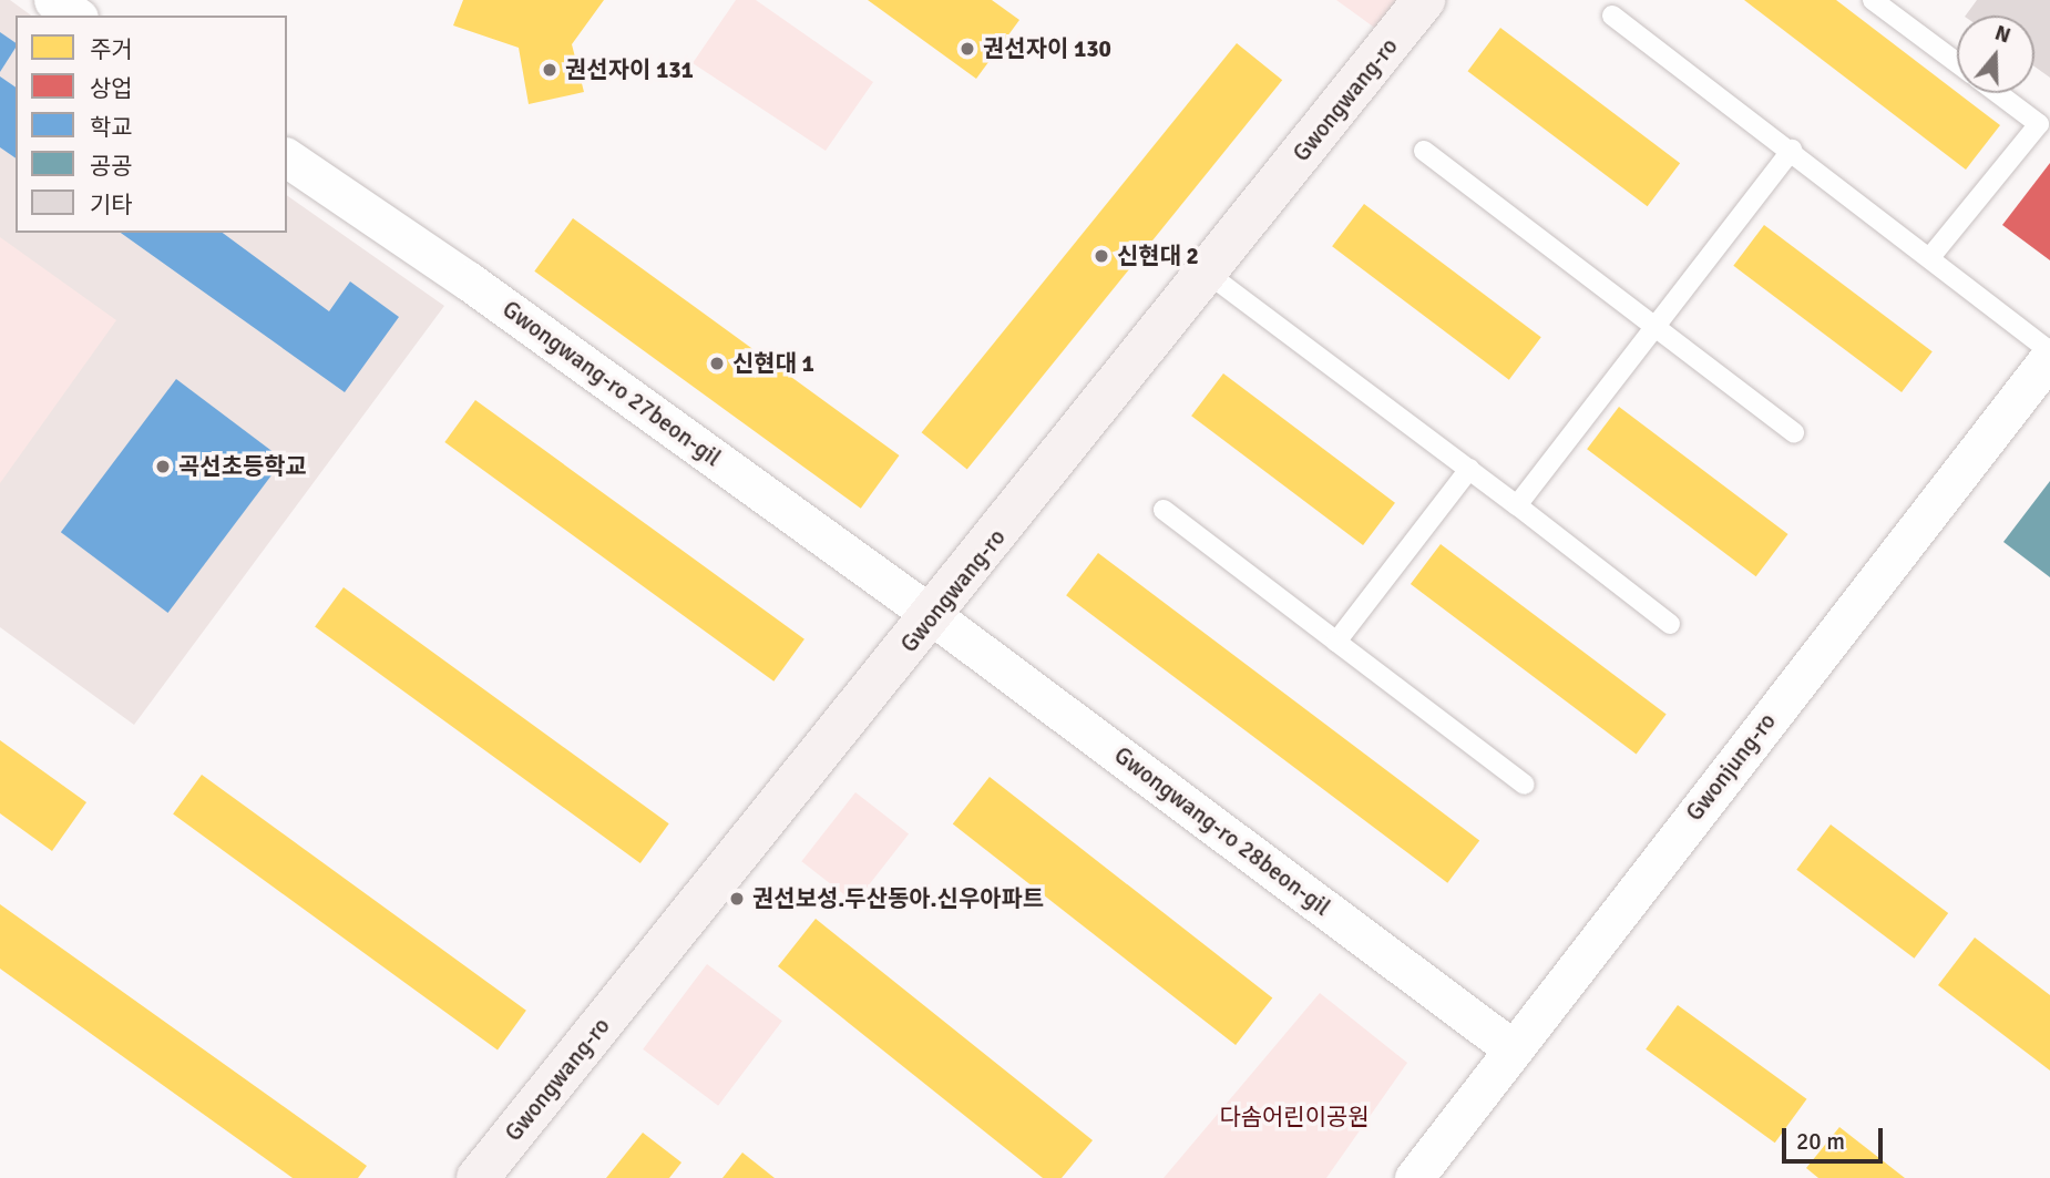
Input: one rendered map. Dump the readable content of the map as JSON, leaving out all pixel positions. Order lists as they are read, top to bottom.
{
  "streets": {
    "street": [
      "Gwongwang-ro",
      "Gwongwang-ro 27beon-gil",
      "Gwonjung-ro",
      "Gwongwang-ro 28beon-gil"
    ]
  },
  "crossings": [
    ["Gwongwang-ro", "Gwongwang-ro 27beon-gil"],
    ["Gwongwang-ro", "Gwongwang-ro 28beon-gil"],
    ["Gwongwang-ro 27beon-gil", "Gwongwang-ro 28beon-gil"],
    ["Gwonjung-ro", "Gwongwang-ro 28beon-gil"]
  ],
  "parks": ["다솜어린이공원"],
  "places": [
    "권선자이 130",
    "권선자이 131",
    "신현대 2",
    "신현대 1",
    "곡선초등학교",
    "권선보성.두산동아.신우아파트"
  ],
  "legend": [
    "주거",
    "상업",
    "학교",
    "공공",
    "기타"
  ],
  "scale_bar": "20 m",
  "north": "top"
}
